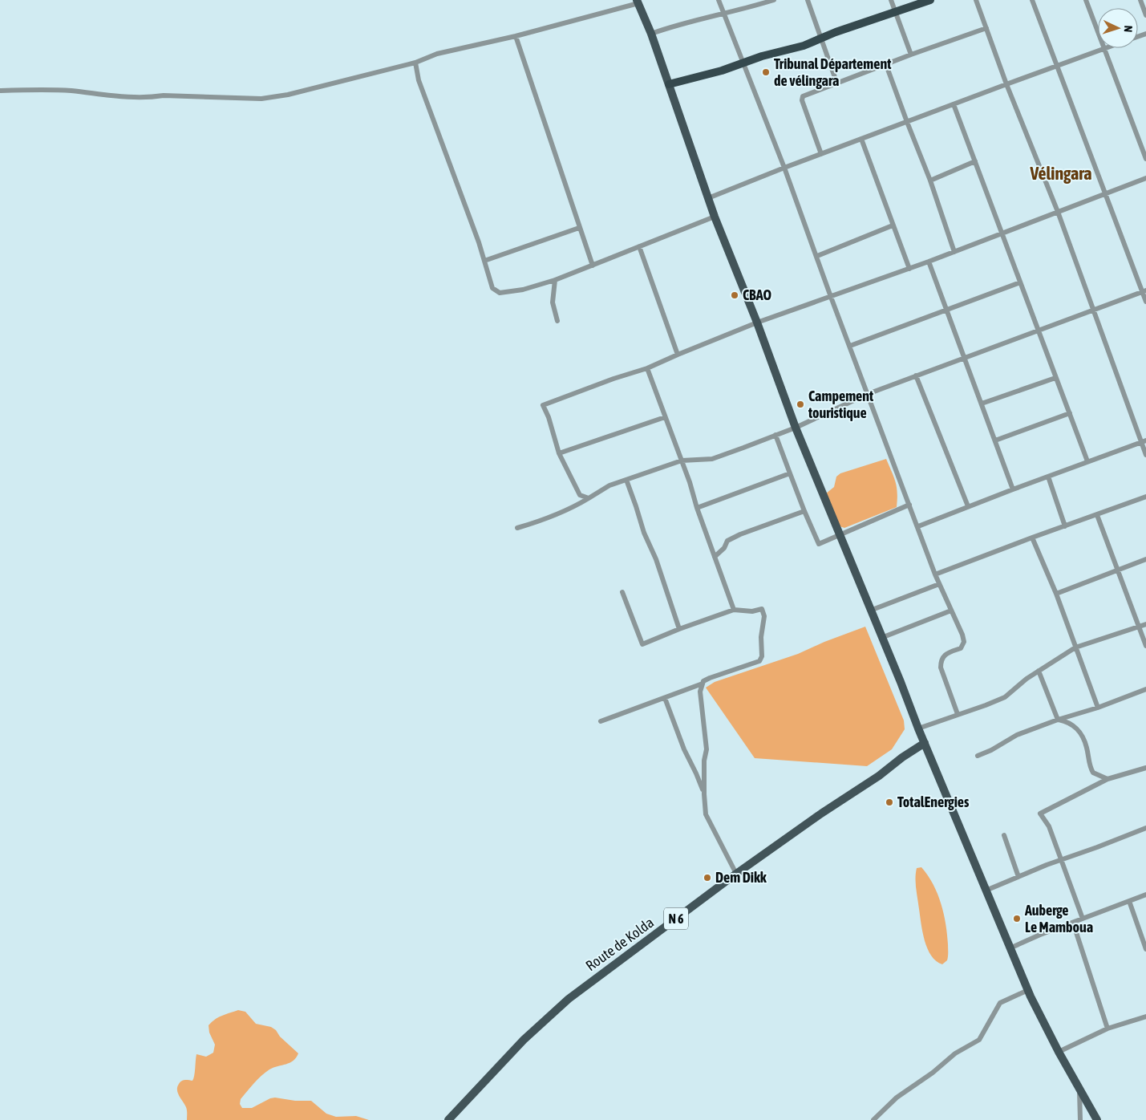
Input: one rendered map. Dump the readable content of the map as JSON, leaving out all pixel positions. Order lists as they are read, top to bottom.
{
  "streets": {
    "main road": ["N 6", "Route de Kolda"]
  },
  "districts": ["Vélingara"],
  "places": [
    "Tribunal Département de vélingara",
    "CBAO",
    "Campement touristique",
    "TotalEnergies",
    "Dem Dikk",
    "Auberge Le Mamboua"
  ],
  "north": "right"
}
